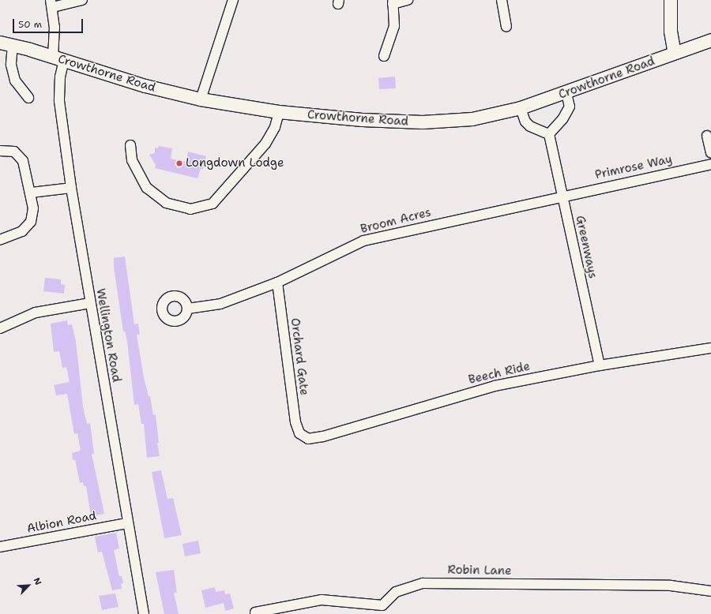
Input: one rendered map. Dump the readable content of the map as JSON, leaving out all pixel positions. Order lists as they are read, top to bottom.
{
  "streets": {
    "street": [
      "Crowthorne Road",
      "Primrose Way",
      "Broom Acres",
      "Greenways",
      "Wellington Road",
      "Orchard Gate",
      "Beech Ride",
      "Albion Road",
      "Robin Lane"
    ]
  },
  "crossings": [
    ["Crowthorne Road", "Wellington Road"],
    ["Primrose Way", "Broom Acres"],
    ["Primrose Way", "Greenways"],
    ["Broom Acres", "Greenways"],
    ["Broom Acres", "Orchard Gate"],
    ["Greenways", "Beech Ride"],
    ["Wellington Road", "Albion Road"],
    ["Orchard Gate", "Beech Ride"]
  ],
  "places": ["Longdown Lodge"],
  "scale_bar": "50 m",
  "north": "top right"
}
